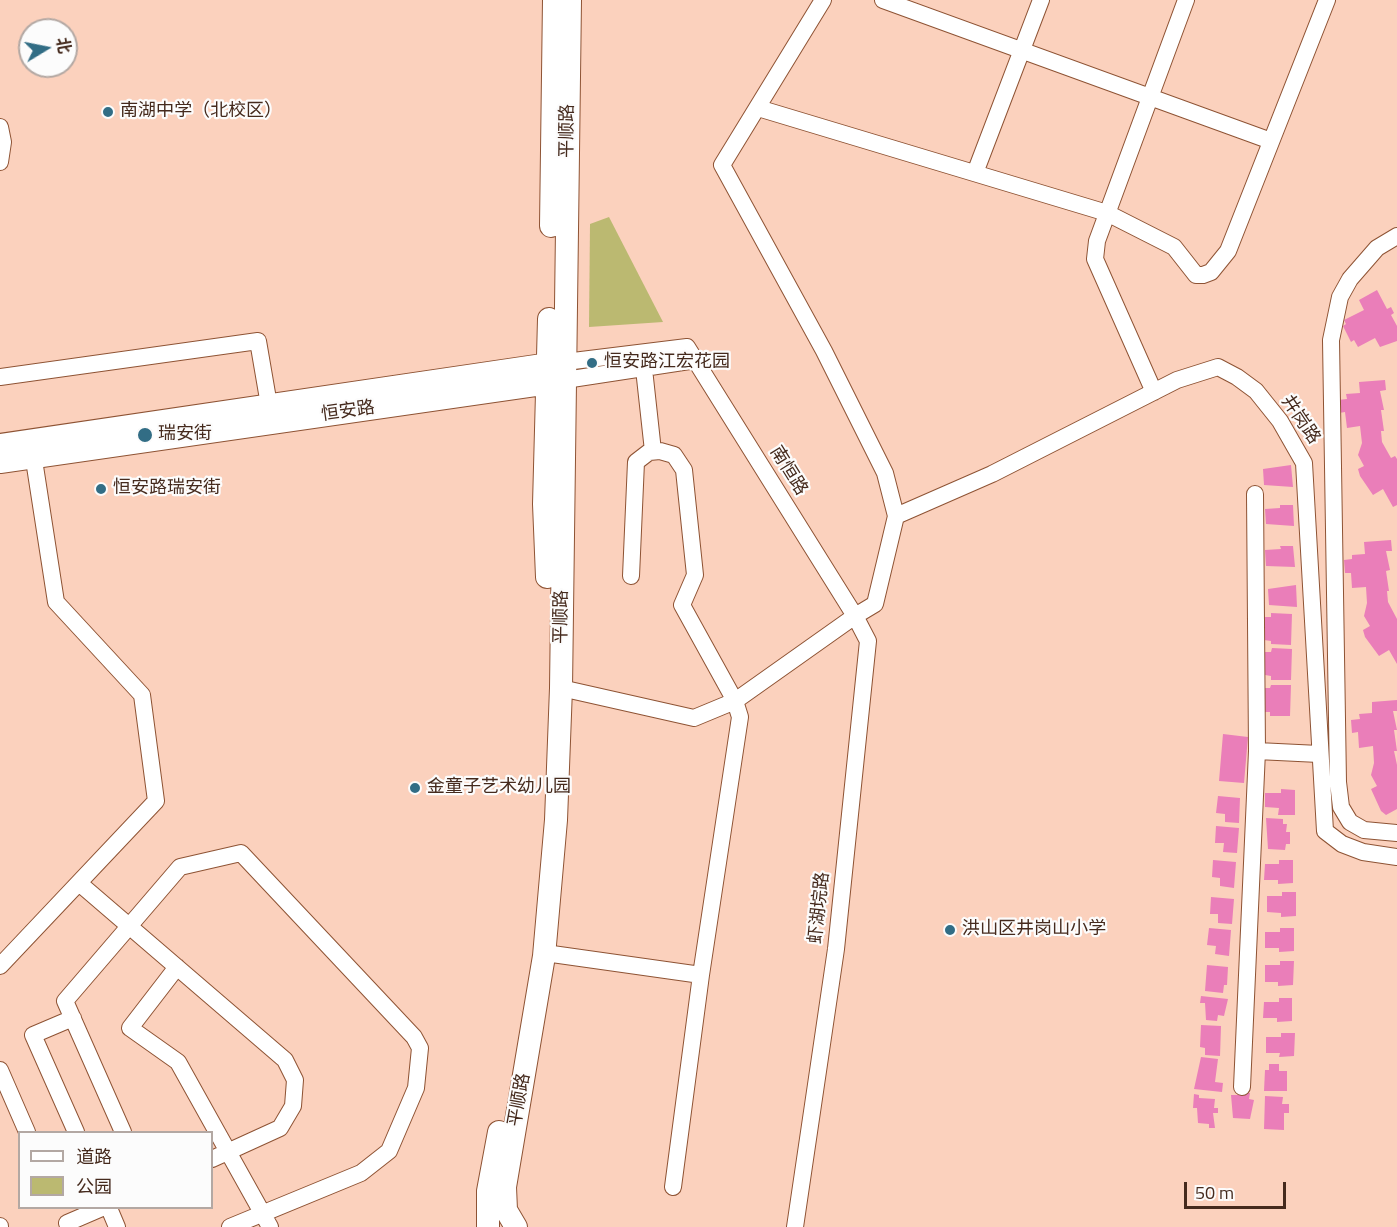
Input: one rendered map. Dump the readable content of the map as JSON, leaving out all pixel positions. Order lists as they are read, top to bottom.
{
  "streets": {
    "main road": ["平顺路", "恒安路"],
    "street": ["井岗路", "南恒路", "虾湖垸路"]
  },
  "crossings": [
    ["平顺路", "恒安路"],
    ["恒安路", "南恒路"],
    ["南恒路", "虾湖垸路"]
  ],
  "places": [
    "南湖中学（北校区）",
    "恒安路江宏花园",
    "瑞安街",
    "恒安路瑞安街",
    "金童子艺术幼儿园",
    "洪山区井岗山小学"
  ],
  "legend": ["道路", "公园"],
  "scale_bar": "50 m",
  "north": "right"
}
